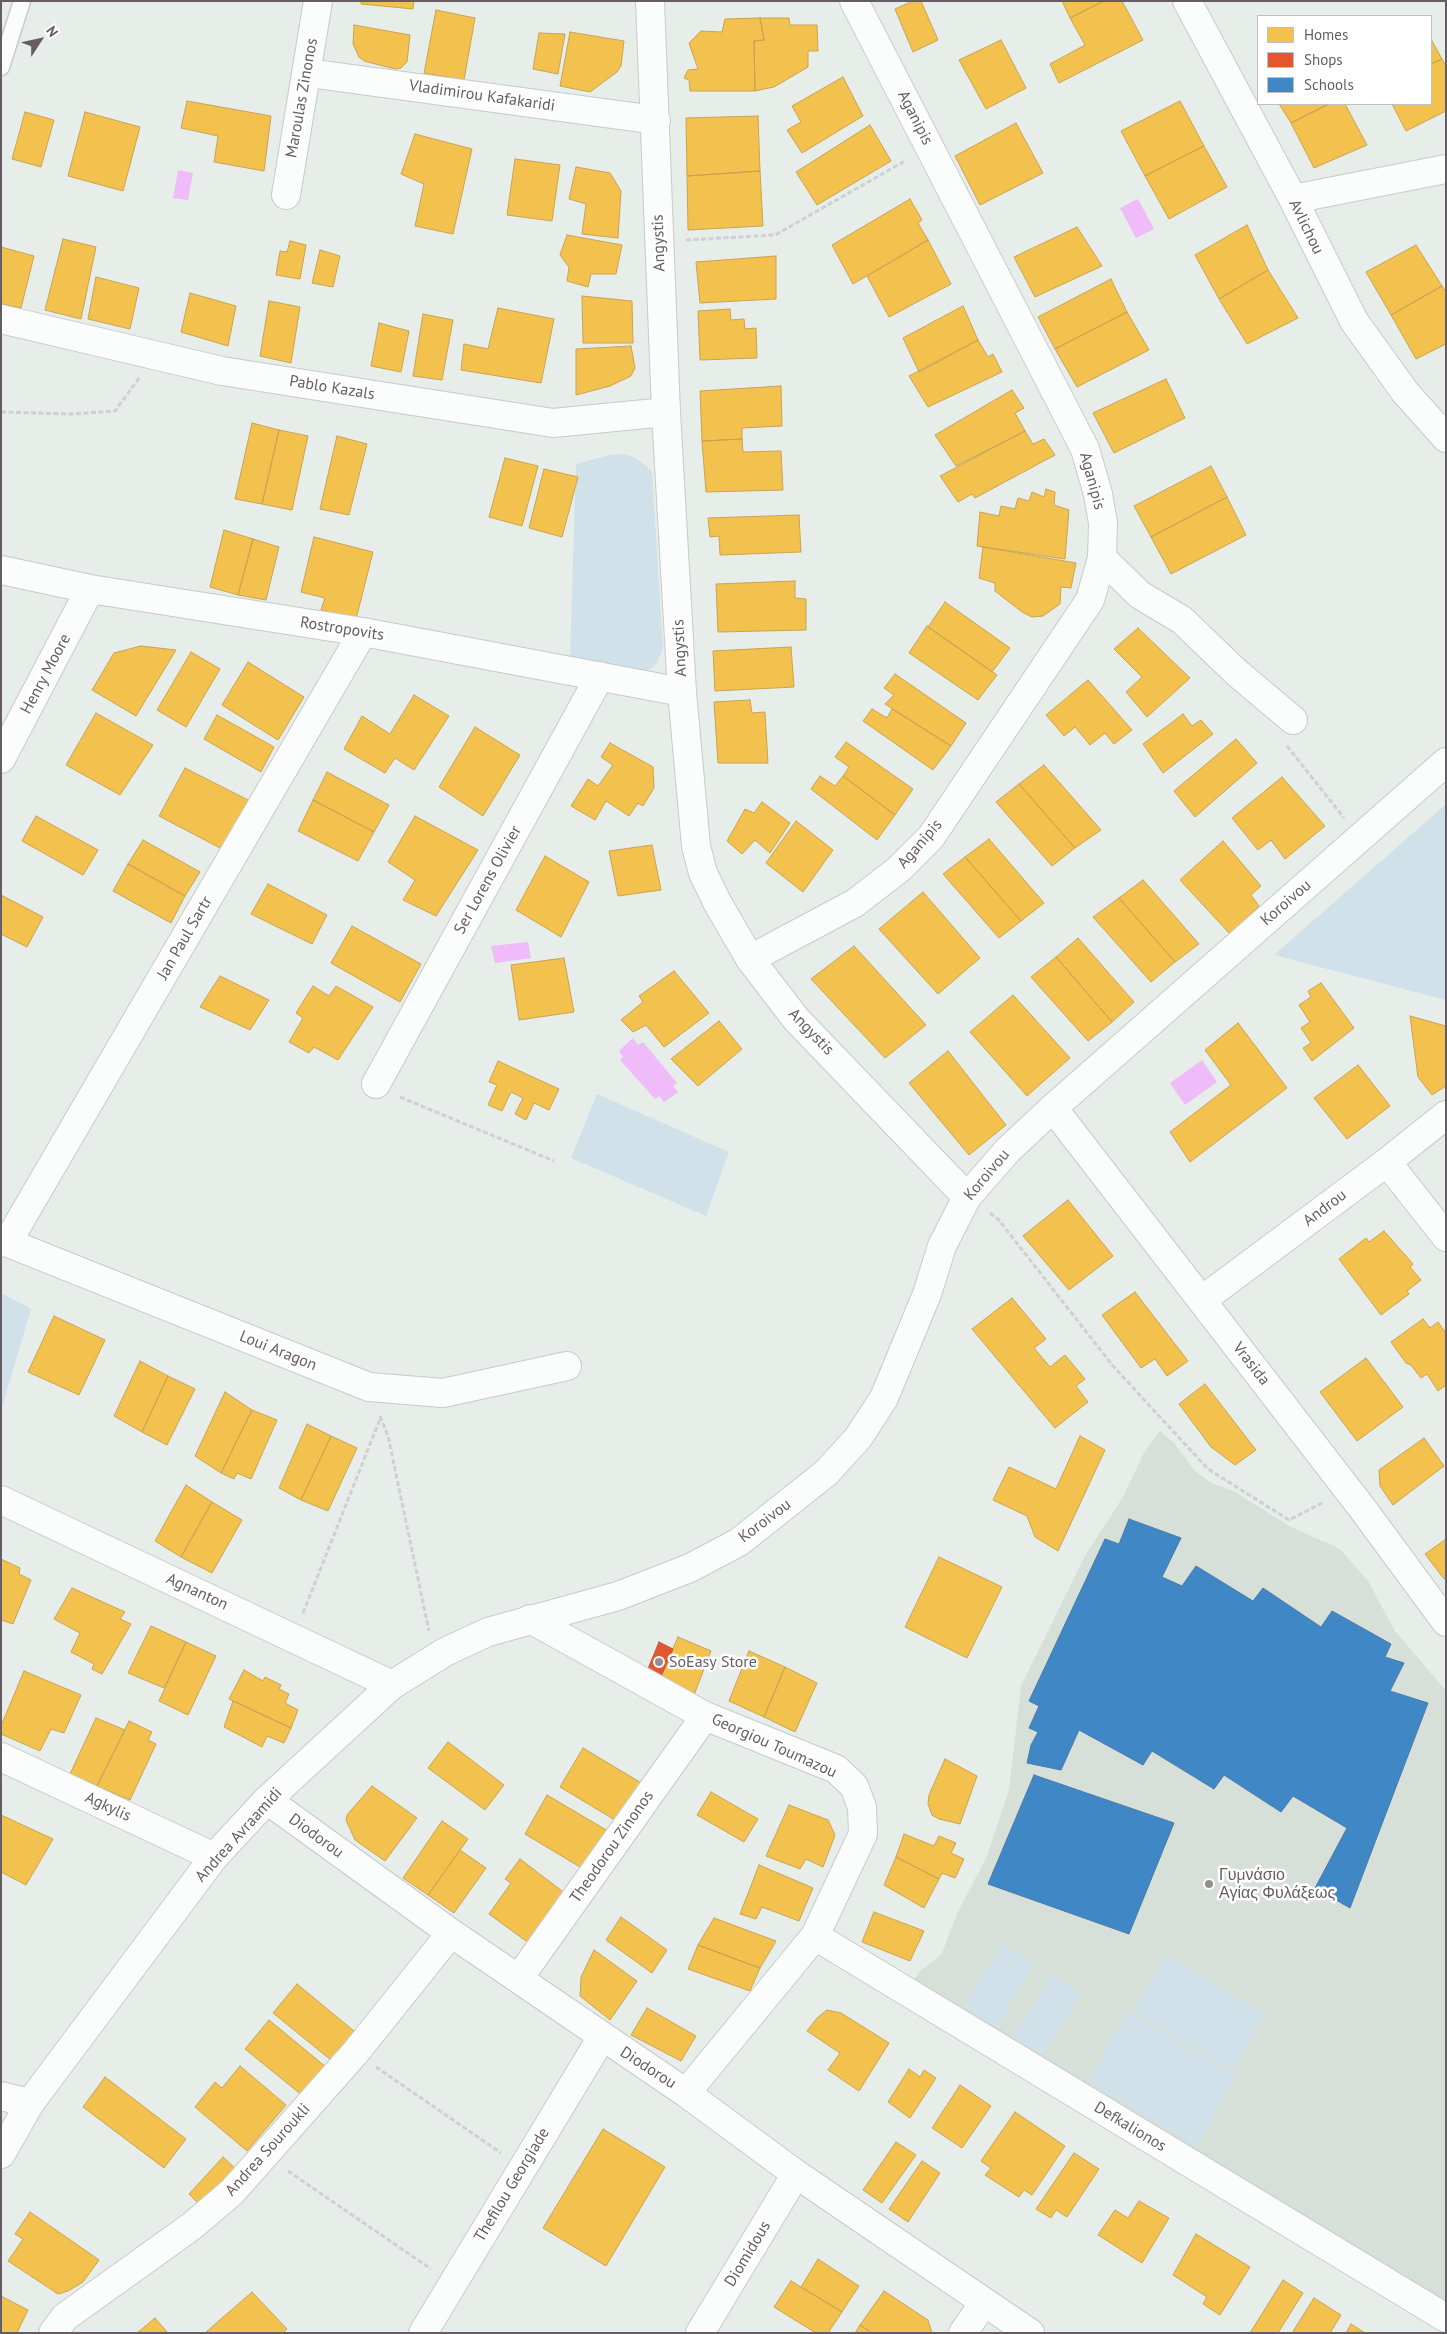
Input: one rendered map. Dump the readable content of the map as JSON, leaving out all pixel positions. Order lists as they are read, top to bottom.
{
  "streets": {
    "street": [
      "Vladimirou Kafakaridi",
      "Maroulas Zinonos",
      "Aganipis",
      "Avlichou",
      "Angystis",
      "Pablo Kazals",
      "Rostropovits",
      "Henry Moore",
      "Ser Lorens Olivier",
      "Koroivou",
      "Jan Paul Sartr",
      "Androu",
      "Loui Aragon",
      "Vrasida",
      "Agnanton",
      "Georgiou Toumazou",
      "Agkylis",
      "Andrea Avraamidi",
      "Diodorou",
      "Theodorou Zinonos",
      "Defkalionos",
      "Andrea Souroukli",
      "Thefilou Georgiade",
      "Diomidous"
    ]
  },
  "crossings": [
    ["Vladimirou Kafakaridi", "Maroulas Zinonos"],
    ["Vladimirou Kafakaridi", "Angystis"],
    ["Aganipis", "Angystis"],
    ["Angystis", "Pablo Kazals"],
    ["Angystis", "Rostropovits"],
    ["Angystis", "Koroivou"],
    ["Rostropovits", "Henry Moore"],
    ["Rostropovits", "Ser Lorens Olivier"],
    ["Rostropovits", "Jan Paul Sartr"],
    ["Koroivou", "Vrasida"],
    ["Koroivou", "Georgiou Toumazou"],
    ["Koroivou", "Andrea Avraamidi"],
    ["Jan Paul Sartr", "Loui Aragon"],
    ["Androu", "Vrasida"],
    ["Agnanton", "Andrea Avraamidi"],
    ["Georgiou Toumazou", "Andrea Avraamidi"],
    ["Georgiou Toumazou", "Diodorou"],
    ["Georgiou Toumazou", "Theodorou Zinonos"],
    ["Georgiou Toumazou", "Defkalionos"],
    ["Agkylis", "Andrea Avraamidi"],
    ["Andrea Avraamidi", "Diodorou"],
    ["Diodorou", "Theodorou Zinonos"],
    ["Diodorou", "Andrea Souroukli"],
    ["Diodorou", "Thefilou Georgiade"],
    ["Diodorou", "Diomidous"]
  ],
  "places": ["SoEasy Store", "Γυμνάσιο Αγίας Φυλάξεως"],
  "legend": ["Homes", "Shops", "Schools"],
  "north": "top right"
}
